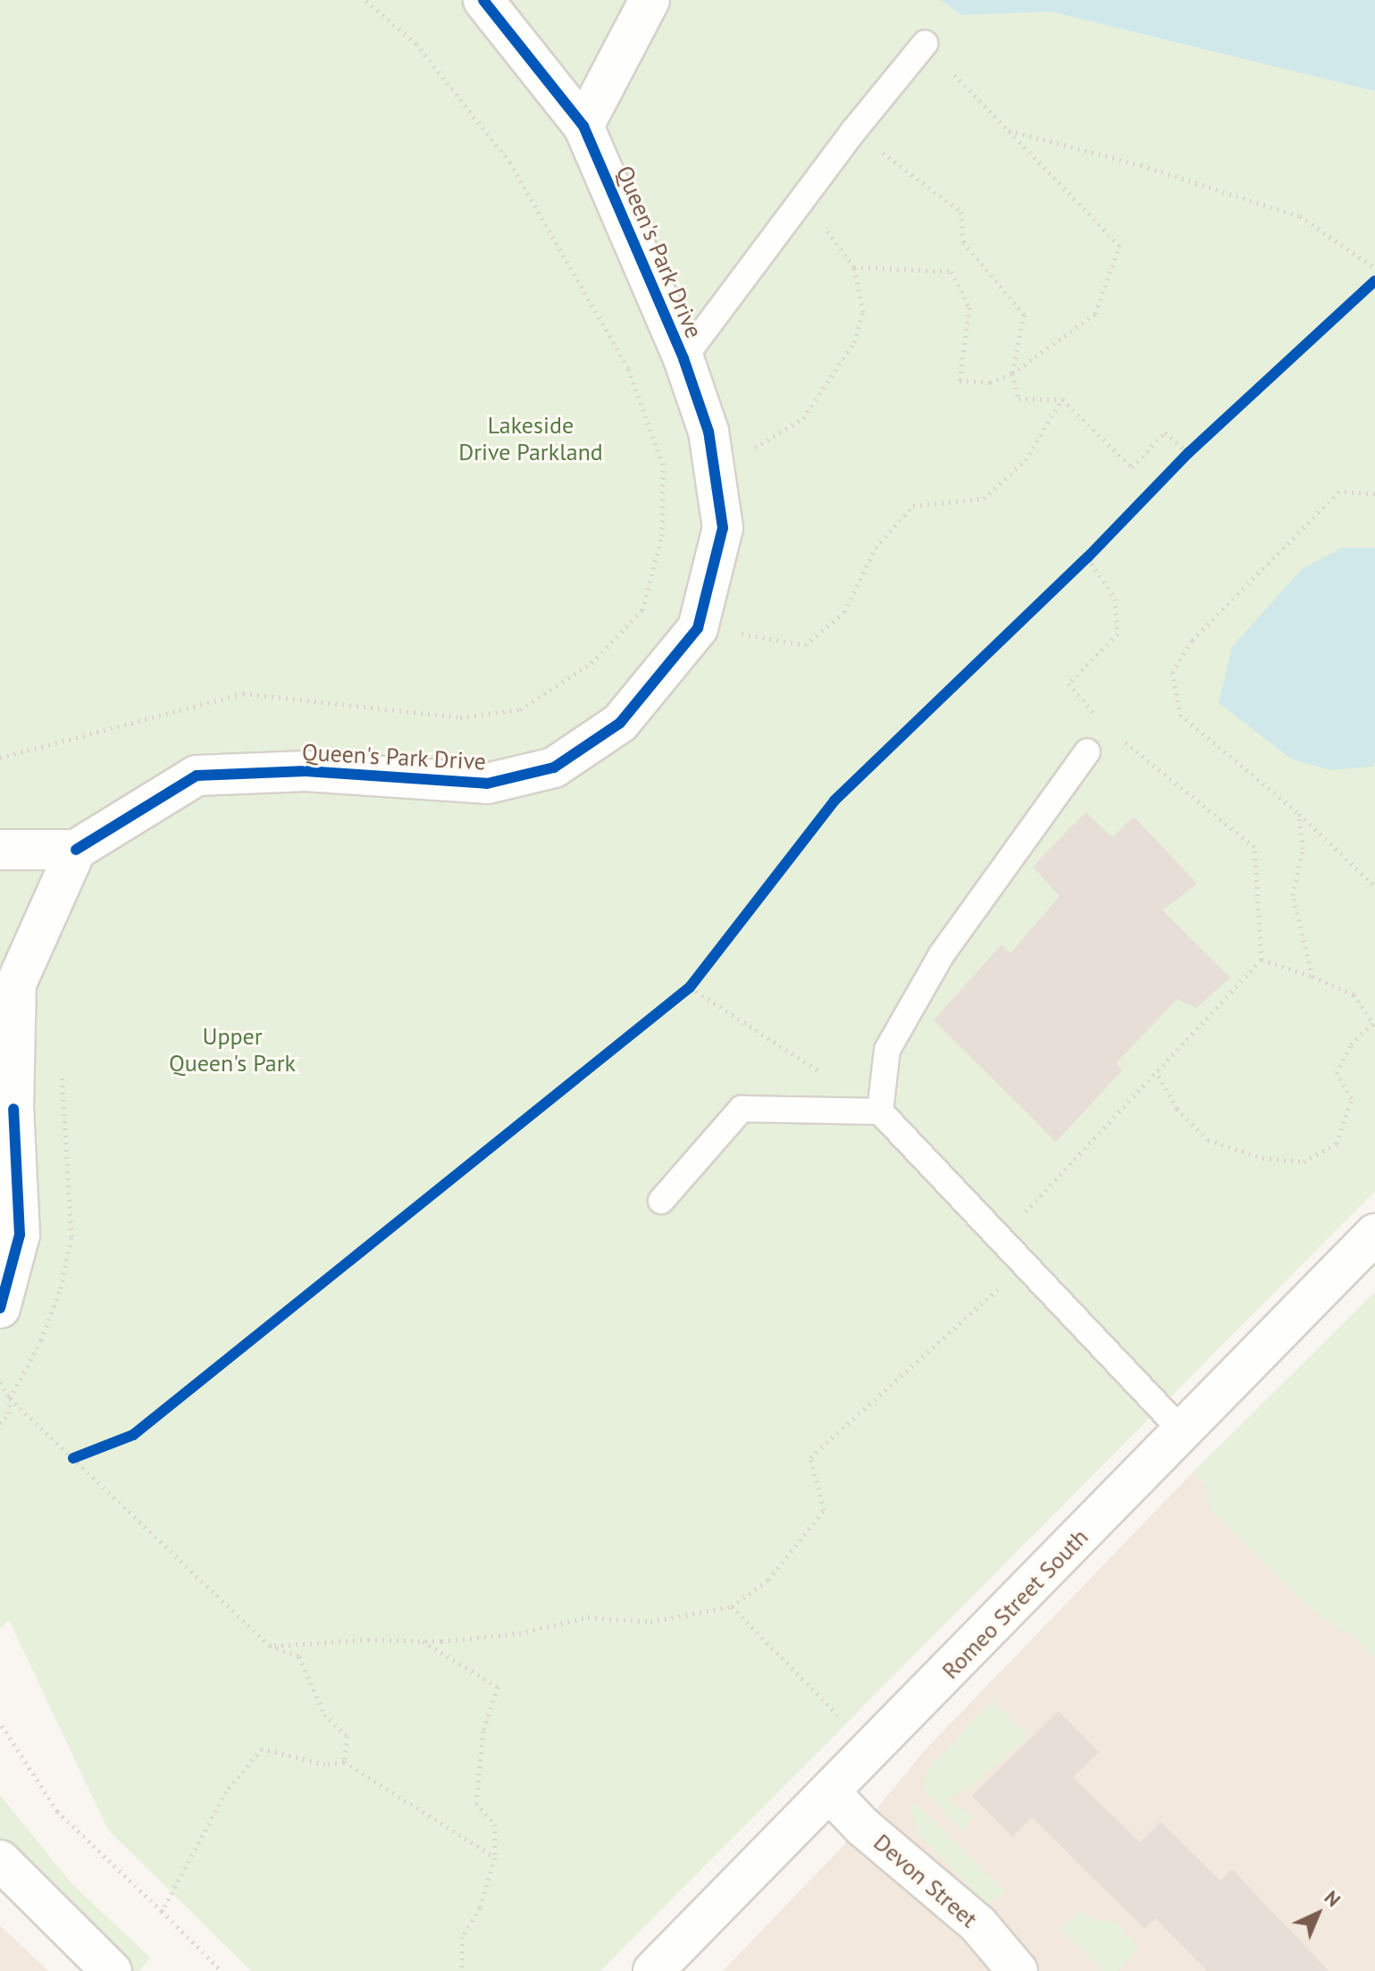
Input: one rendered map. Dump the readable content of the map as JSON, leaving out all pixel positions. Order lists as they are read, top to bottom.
{
  "streets": {
    "street": ["Queen's Park Drive", "Romeo Street South", "Devon Street"]
  },
  "crossings": [
    ["Romeo Street South", "Devon Street"]
  ],
  "parks": ["Lakeside Drive Parkland", "Upper Queen's Park"],
  "north": "top right"
}
